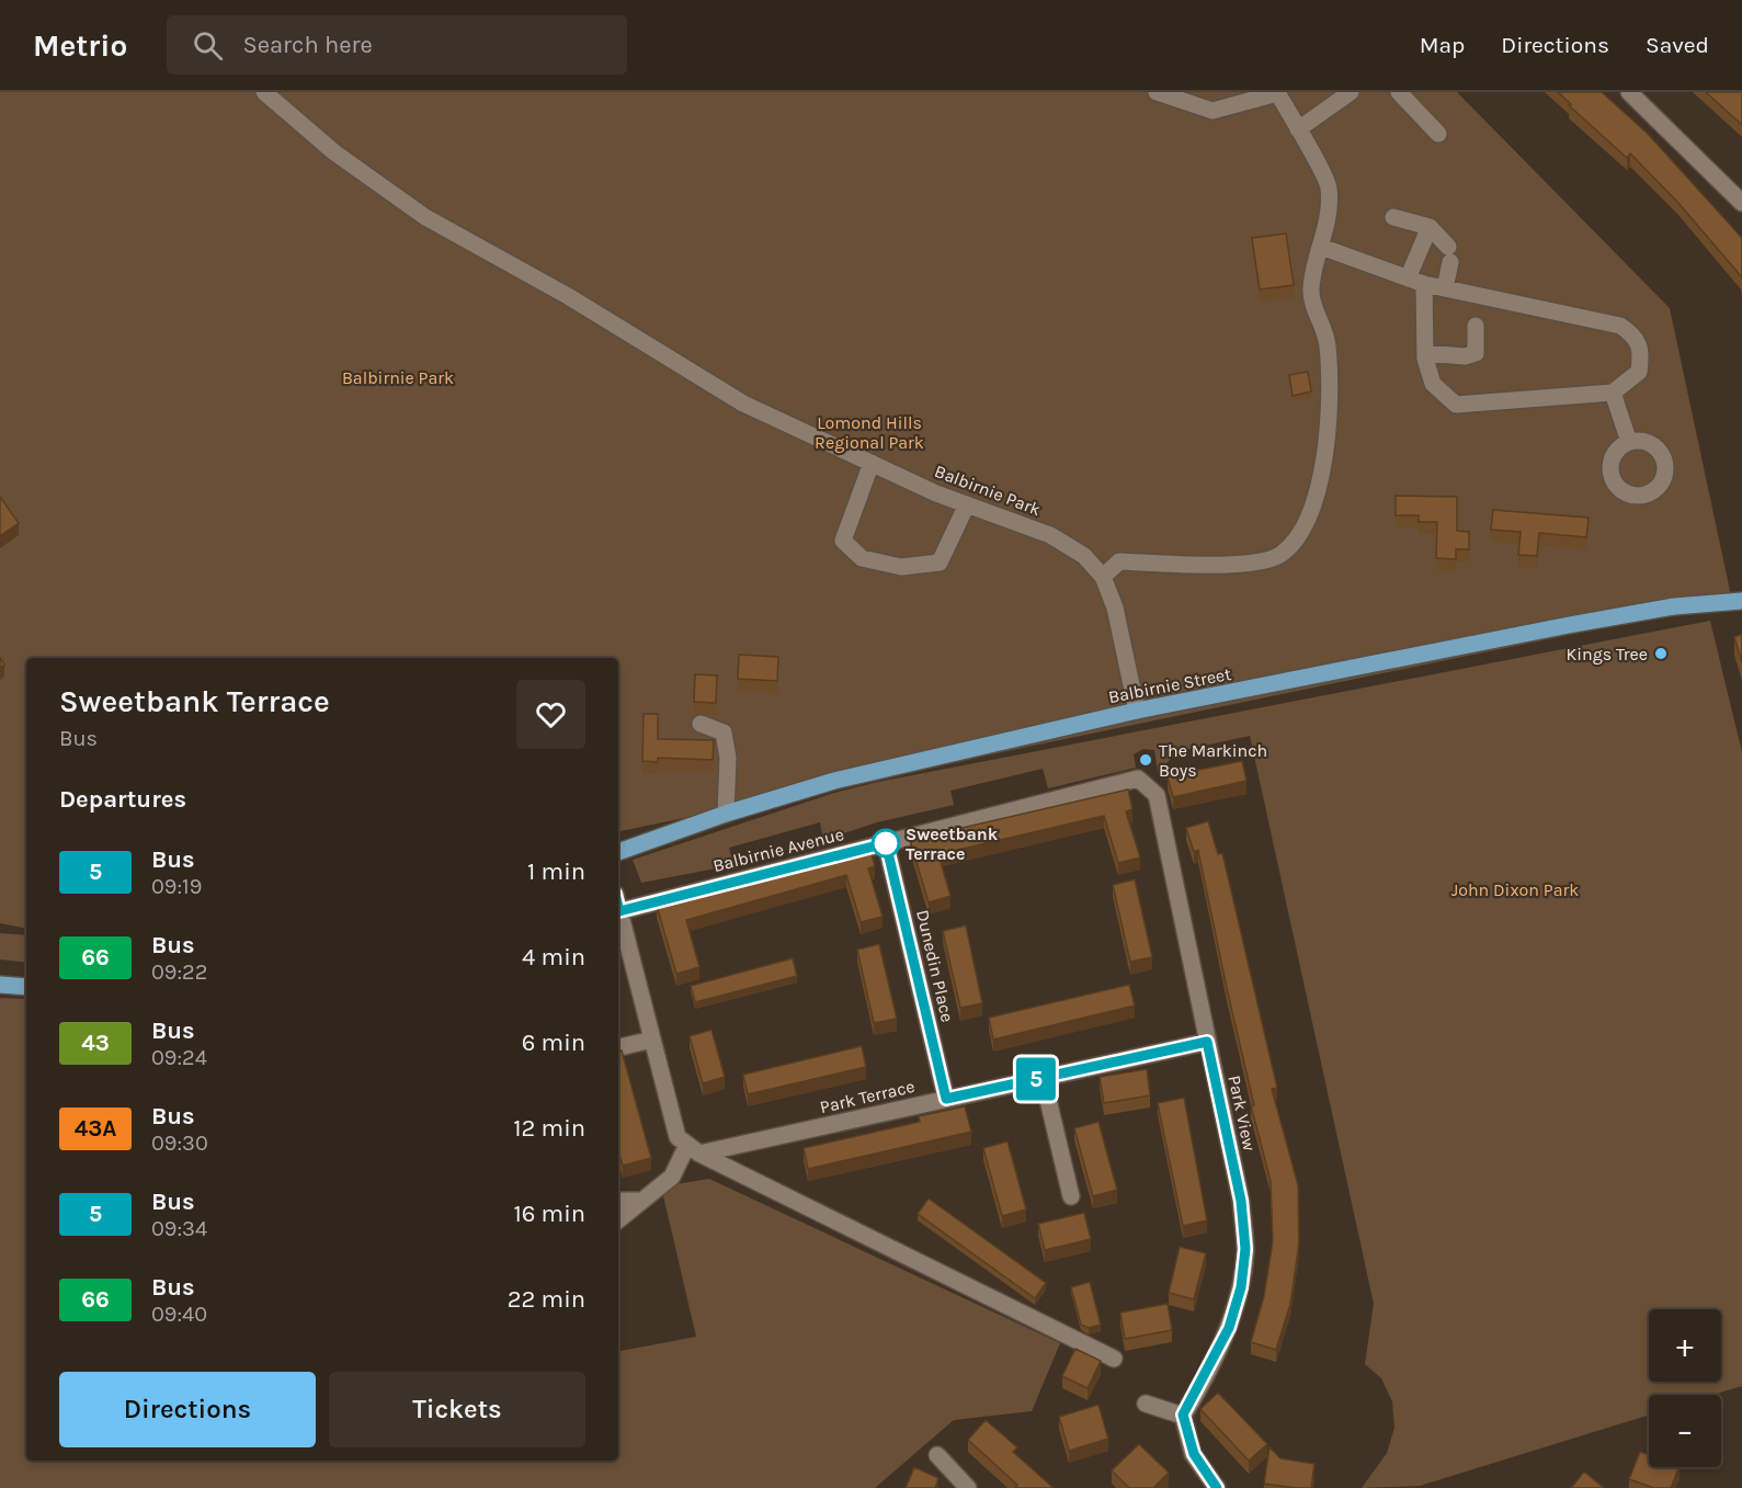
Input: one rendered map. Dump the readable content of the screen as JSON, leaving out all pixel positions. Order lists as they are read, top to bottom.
{
  "streets": {
    "main road": ["Balbirnie Street"],
    "street": [
      "Balbirnie Park",
      "Balbirnie Avenue",
      "Dunedin Place",
      "Park Terrace",
      "Park View"
    ]
  },
  "crossings": [
    ["Balbirnie Park", "Balbirnie Street"],
    ["Balbirnie Avenue", "Dunedin Place"],
    ["Balbirnie Avenue", "Park View"],
    ["Dunedin Place", "Park Terrace"],
    ["Park Terrace", "Park View"]
  ],
  "parks": ["Balbirnie Park", "Lomond Hills Regional Park", "John Dixon Park"],
  "places": ["Kings Tree", "The Markinch Boys", "Sweetbank Terrace"],
  "lines": ["bus line 5"],
  "page": {
    "header": "Metrio",
    "search": "Search here",
    "nav": ["Map", "Directions", "Saved"],
    "on_map": "5",
    "heading": [
      ["Sweetbank Terrace", "Bus"],
      "Departures"
    ],
    "list": [
      {
        "mark": "5",
        "name": "Bus",
        "note": "09:19",
        "value": "1 min"
      },
      {
        "mark": "66",
        "name": "Bus",
        "note": "09:22",
        "value": "4 min"
      },
      {
        "mark": "43",
        "name": "Bus",
        "note": "09:24",
        "value": "6 min"
      },
      {
        "mark": "43A",
        "name": "Bus",
        "note": "09:30",
        "value": "12 min"
      },
      {
        "mark": "5",
        "name": "Bus",
        "note": "09:34",
        "value": "16 min"
      },
      {
        "mark": "66",
        "name": "Bus",
        "note": "09:40",
        "value": "22 min"
      }
    ],
    "map_buttons": ["+", "−"],
    "buttons": ["Directions", "Tickets"]
  }
}
